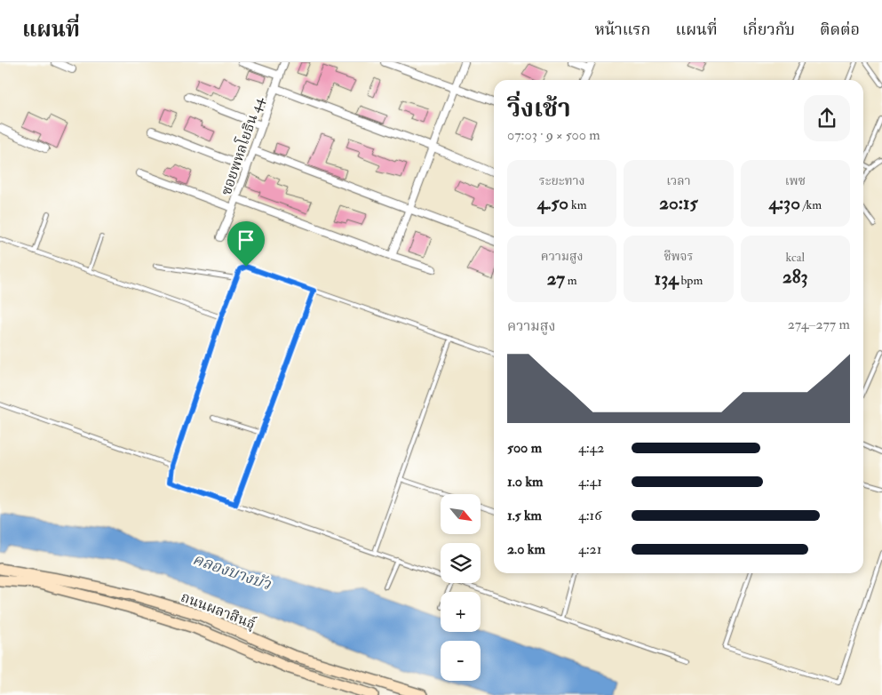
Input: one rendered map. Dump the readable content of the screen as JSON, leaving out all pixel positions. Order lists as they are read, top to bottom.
{
  "streets": {
    "main road": ["ถนนผลาสินธุ์"],
    "street": ["ซอยพหลโยธิน 44"]
  },
  "water": ["คลองบางบัว"],
  "north": "bottom right",
  "page": {
    "header": "แผนที่",
    "nav": [
      "หน้าแรก",
      "แผนที่",
      "เกี่ยวกับ",
      "ติดต่อ"
    ],
    "heading": ["วิ่งเช้า", "07:03 · 9 × 500 m"],
    "stats": [
      ["ระยะทาง", "4.50 km"],
      ["เวลา", "20:15"],
      ["เพซ", "4:30 /km"],
      ["ความสูง", "27 m"],
      ["ชีพจร", "134 bpm"],
      ["kcal", "283"]
    ],
    "chart": ["ความสูง", "274–277 m"],
    "list": [
      {
        "name": "500 m",
        "note": "4:42"
      },
      {
        "name": "1.0 km",
        "note": "4:41"
      },
      {
        "name": "1.5 km",
        "note": "4:16"
      },
      {
        "name": "2.0 km",
        "note": "4:21"
      }
    ],
    "map_buttons": ["+", "−"]
  }
}
